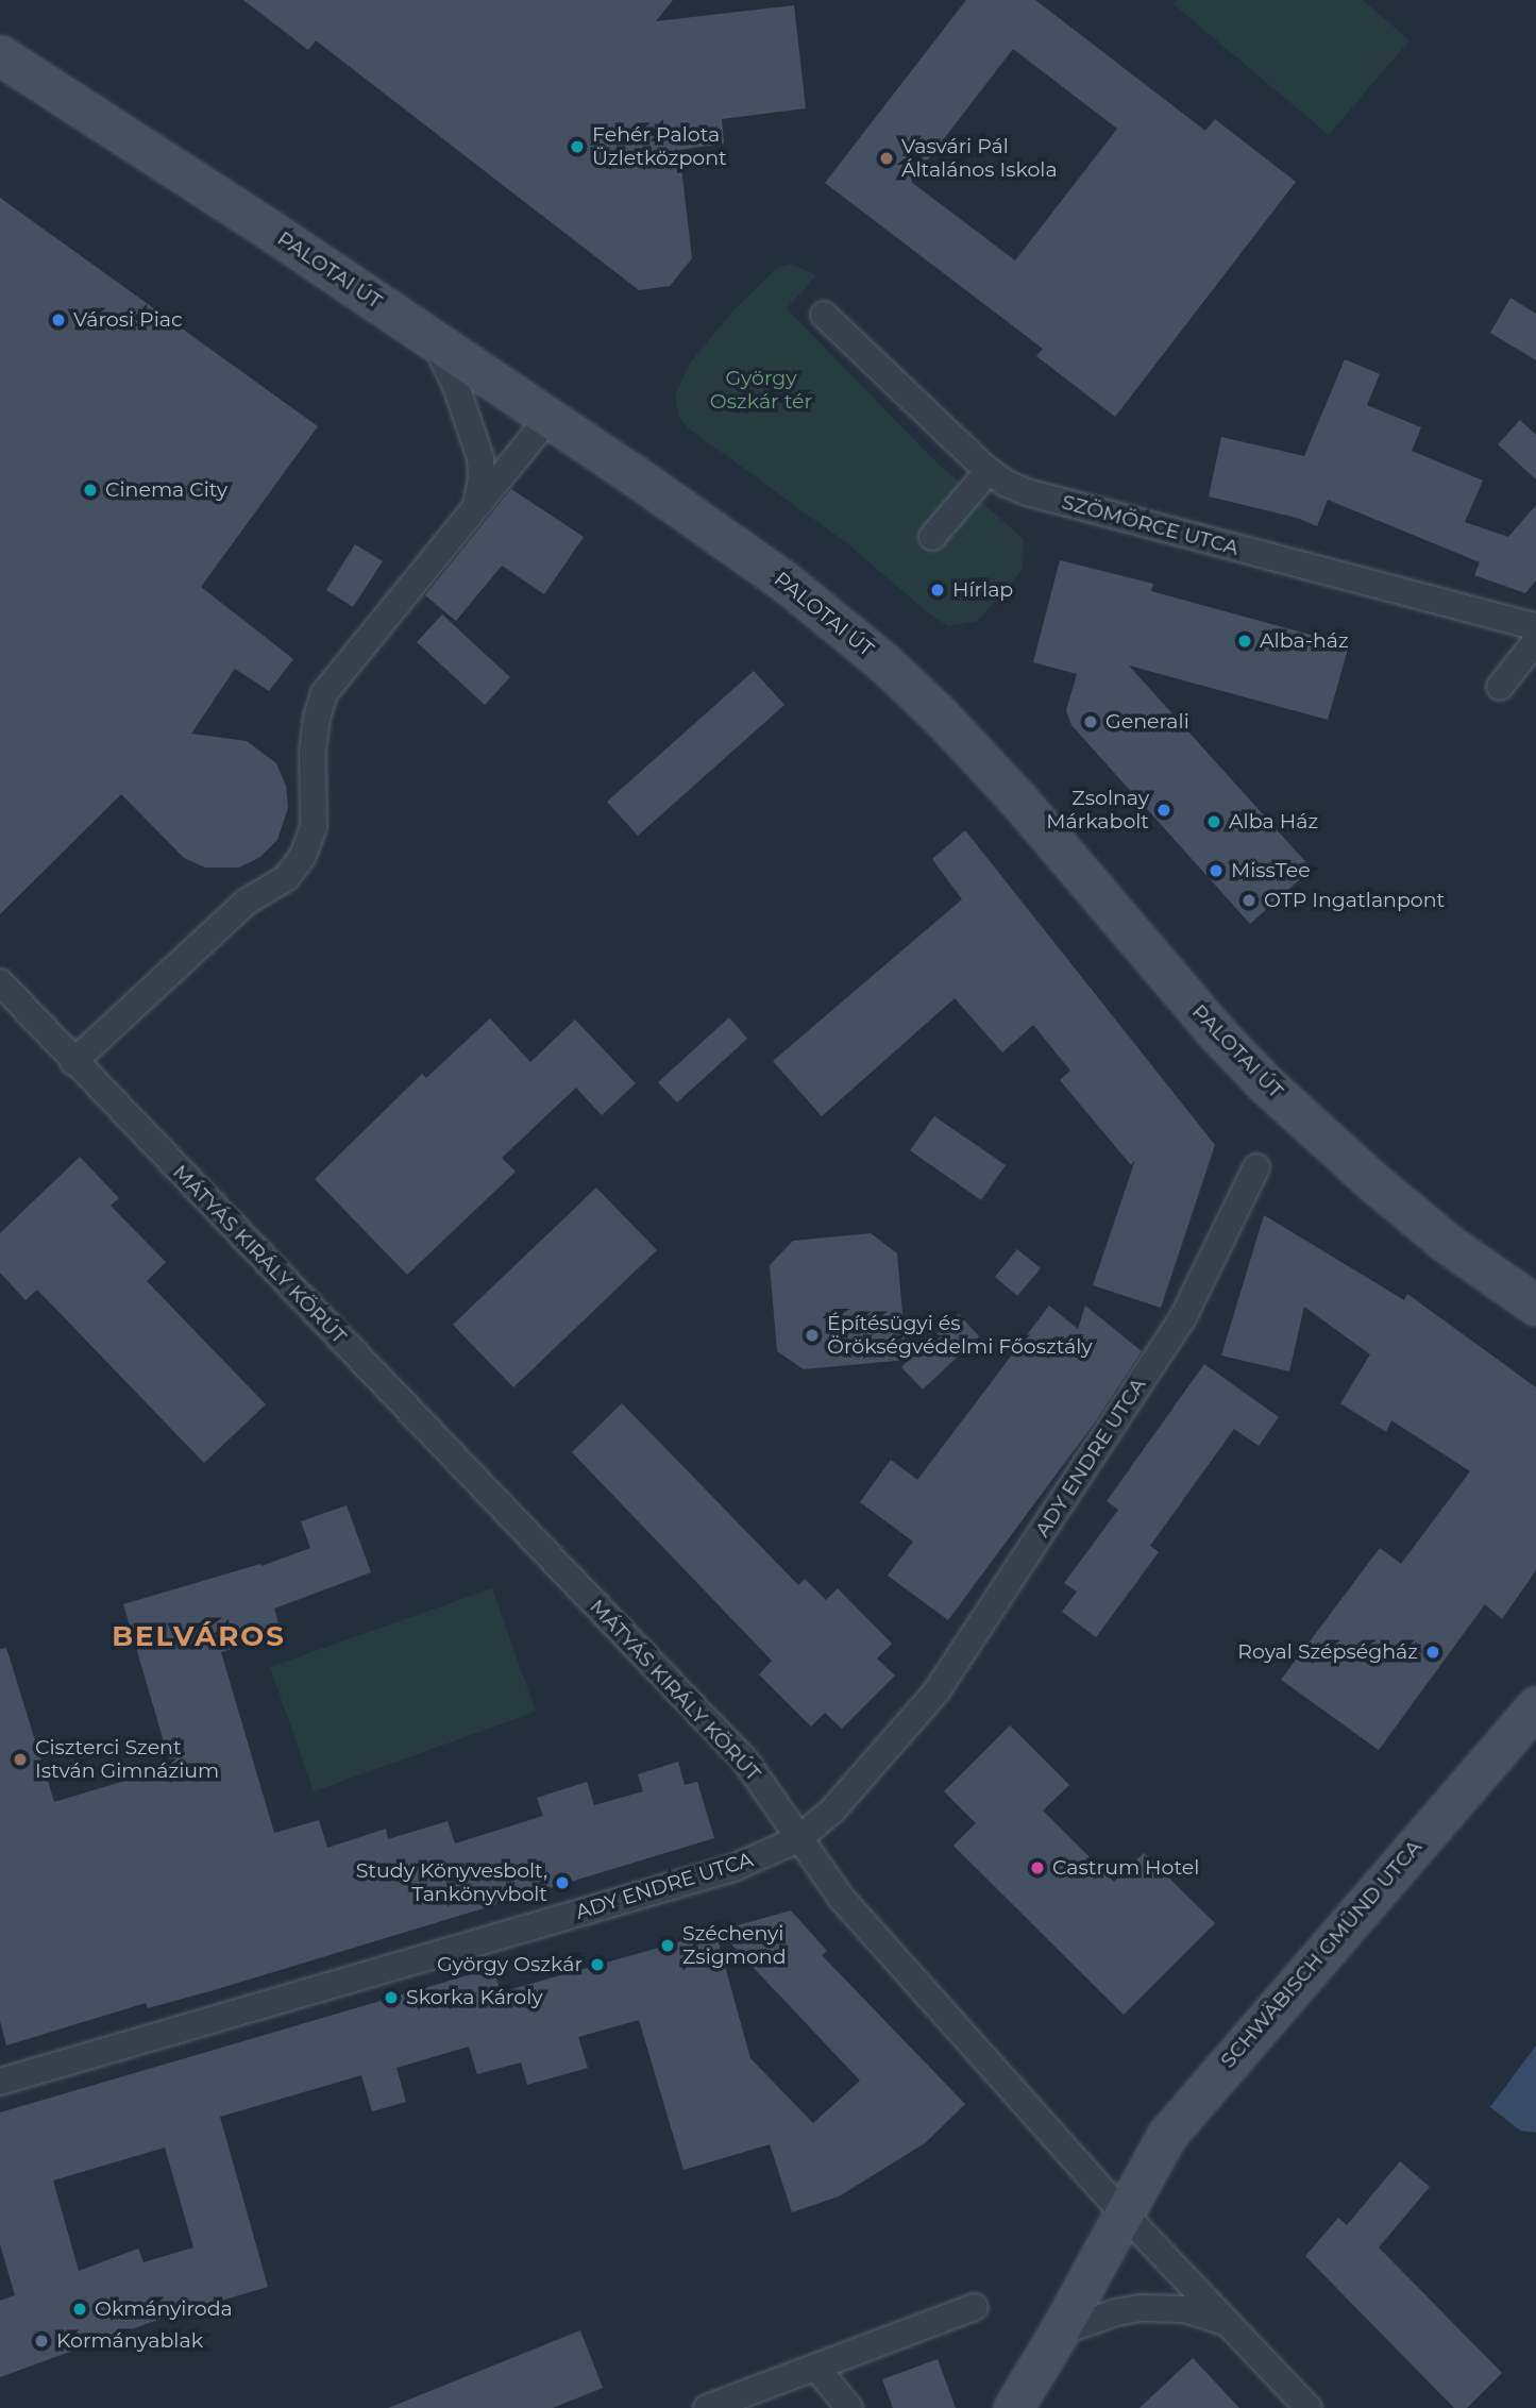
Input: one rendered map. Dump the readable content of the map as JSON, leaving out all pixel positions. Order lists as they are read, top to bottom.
{
  "streets": {
    "main road": ["PALOTAI ÚT", "SCHWÄBISCH GMÜND UTCA"],
    "street": ["SZÖMÖRCE UTCA", "MÁTYÁS KIRÁLY KÖRÚT", "ADY ENDRE UTCA"]
  },
  "crossings": [
    ["MÁTYÁS KIRÁLY KÖRÚT", "ADY ENDRE UTCA"],
    ["MÁTYÁS KIRÁLY KÖRÚT", "SCHWÄBISCH GMÜND UTCA"]
  ],
  "districts": ["BELVÁROS"],
  "parks": ["György Oszkár tér"],
  "places": [
    "Fehér Palota Üzletközpont",
    "Vasvári Pál Általános Iskola",
    "Városi Piac",
    "Cinema City",
    "Hírlap",
    "Alba-ház",
    "Generali",
    "Zsolnay Márkabolt",
    "Alba Ház",
    "MissTee",
    "OTP Ingatlanpont",
    "Építésügyi és Örökségvédelmi Főosztály",
    "Royal Szépségház",
    "Ciszterci Szent István Gimnázium",
    "Castrum Hotel",
    "Study Könyvesbolt, Tankönyvbolt",
    "Széchenyi Zsigmond",
    "György Oszkár",
    "Skorka Károly",
    "Okmányiroda",
    "Kormányablak"
  ]
}
